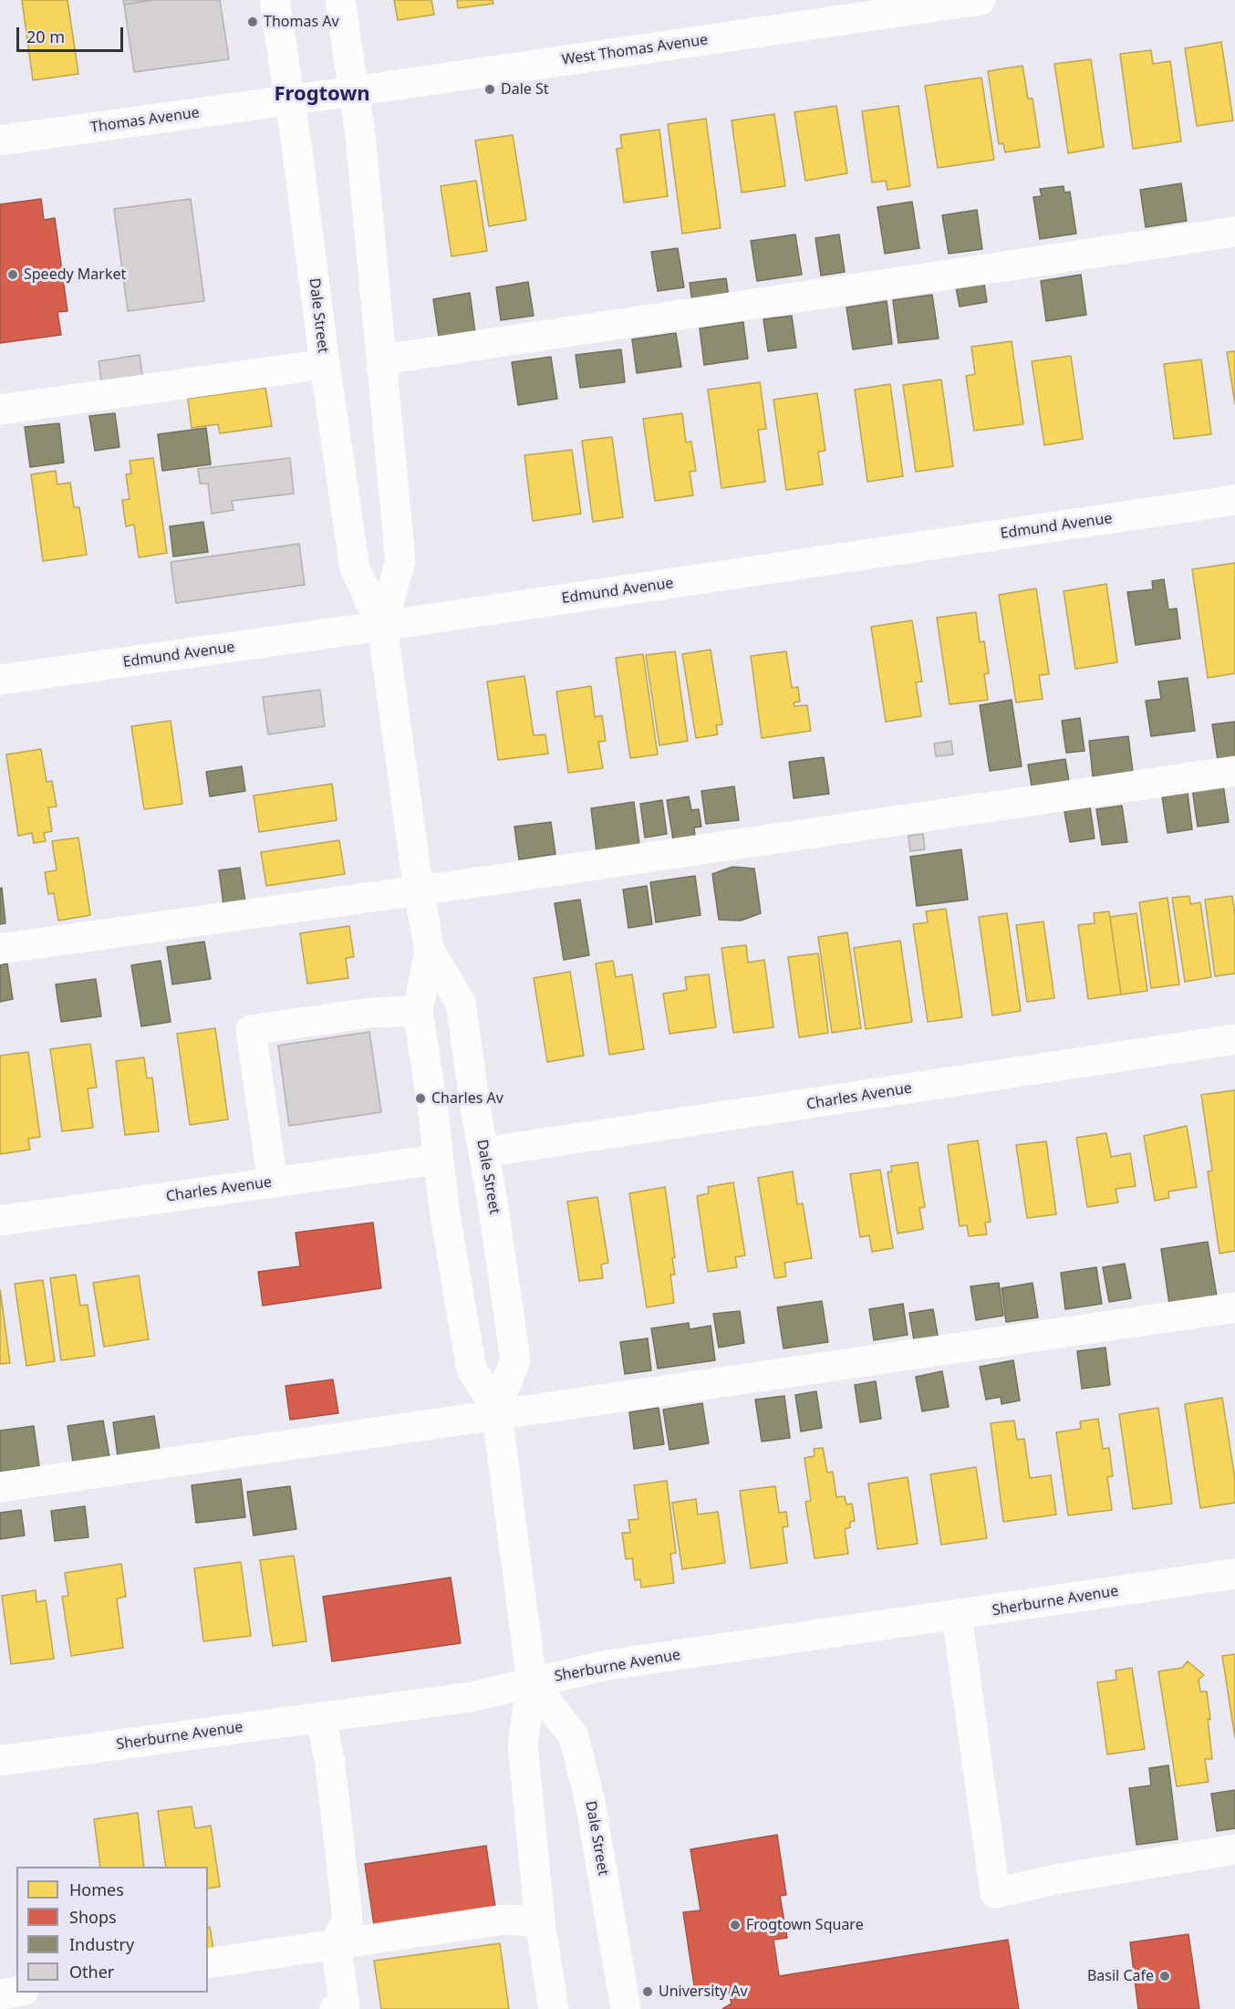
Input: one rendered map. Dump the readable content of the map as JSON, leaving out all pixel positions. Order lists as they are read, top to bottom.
{
  "streets": {
    "street": [
      "West Thomas Avenue",
      "Thomas Avenue",
      "Dale Street",
      "Edmund Avenue",
      "Charles Avenue",
      "Sherburne Avenue"
    ]
  },
  "crossings": [
    ["West Thomas Avenue", "Thomas Avenue"],
    ["West Thomas Avenue", "Dale Street"],
    ["Thomas Avenue", "Dale Street"],
    ["Dale Street", "Edmund Avenue"],
    ["Dale Street", "Charles Avenue"],
    ["Dale Street", "Sherburne Avenue"]
  ],
  "districts": ["Frogtown"],
  "places": [
    "Thomas Av",
    "Dale St",
    "Speedy Market",
    "Charles Av",
    "Frogtown Square",
    "Basil Cafe",
    "University Av"
  ],
  "legend": [
    "Homes",
    "Shops",
    "Industry",
    "Other"
  ],
  "scale_bar": "20 m"
}
